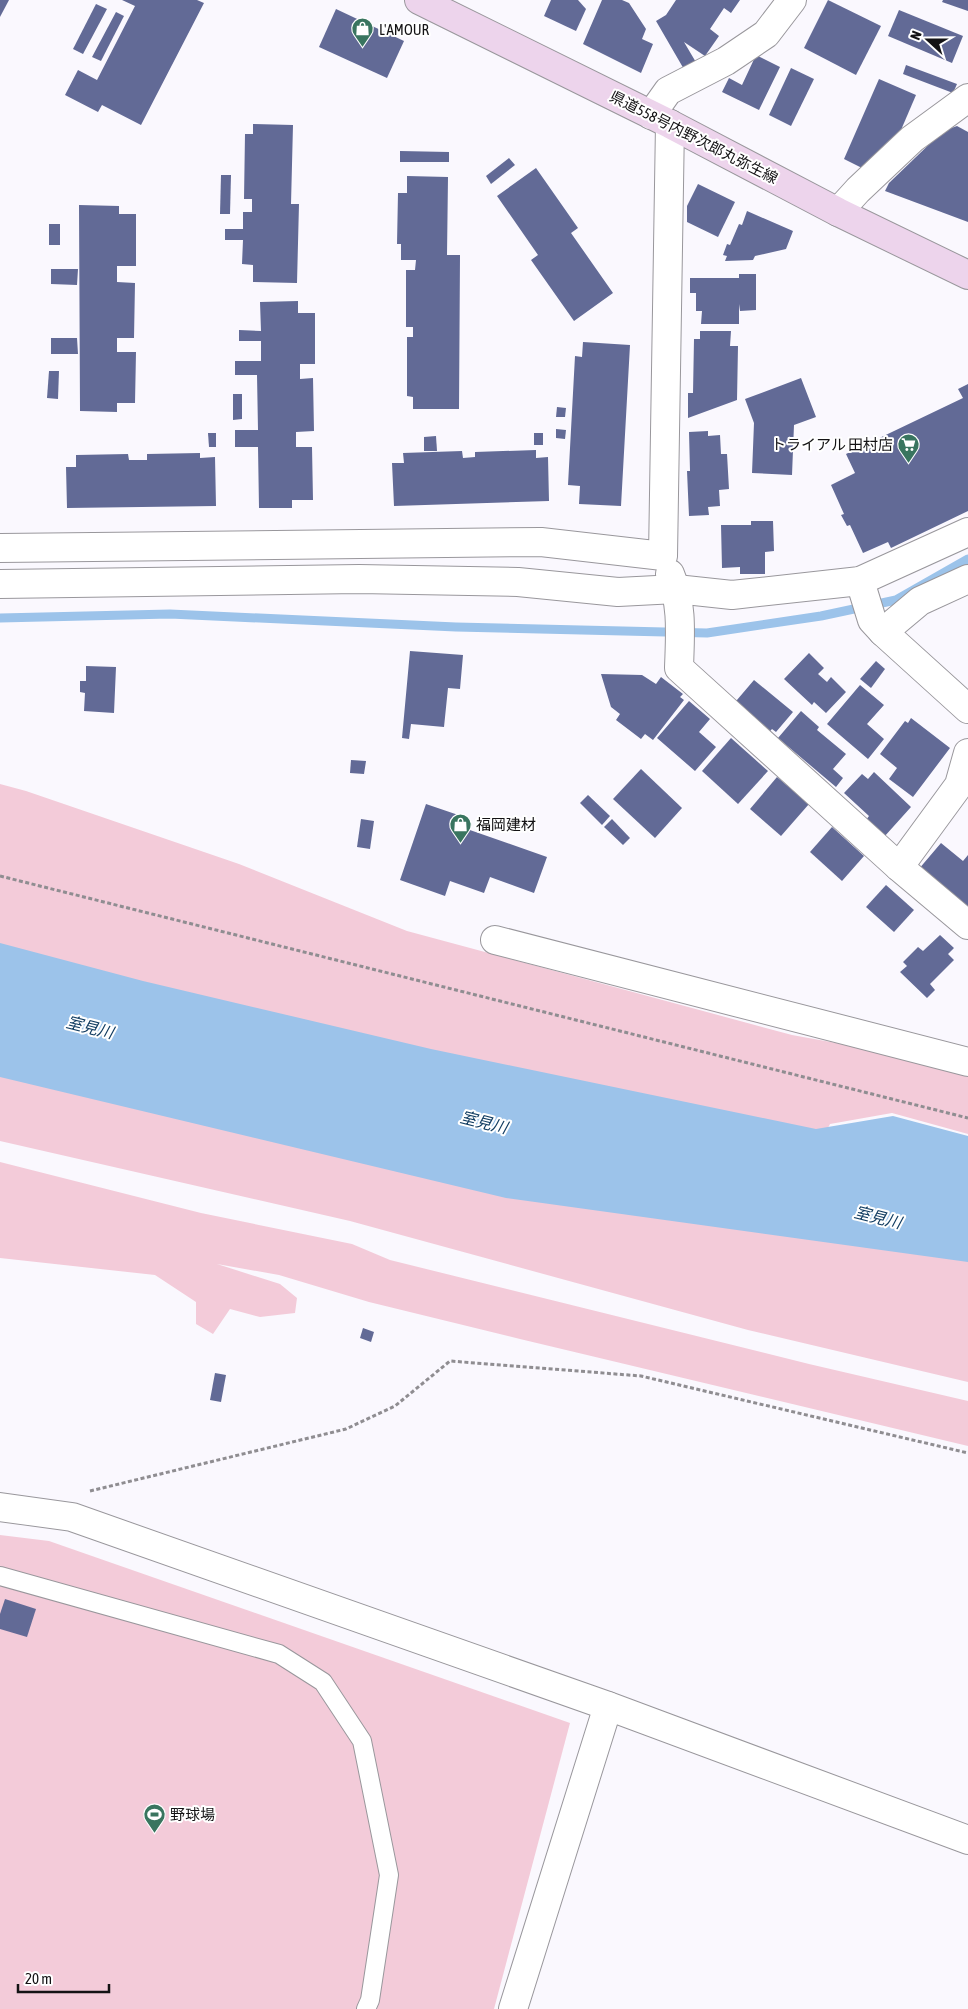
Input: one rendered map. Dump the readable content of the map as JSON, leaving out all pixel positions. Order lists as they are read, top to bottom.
{
  "streets": {
    "main road": ["県道558号内野次郎丸弥生線"]
  },
  "water": ["室見川"],
  "places": {
    "shop": ["L'AMOUR", "福岡建材"],
    "supermarket": ["トライアル 田村店"],
    "sports": ["野球場"]
  },
  "scale_bar": "20 m",
  "north": "left"
}
